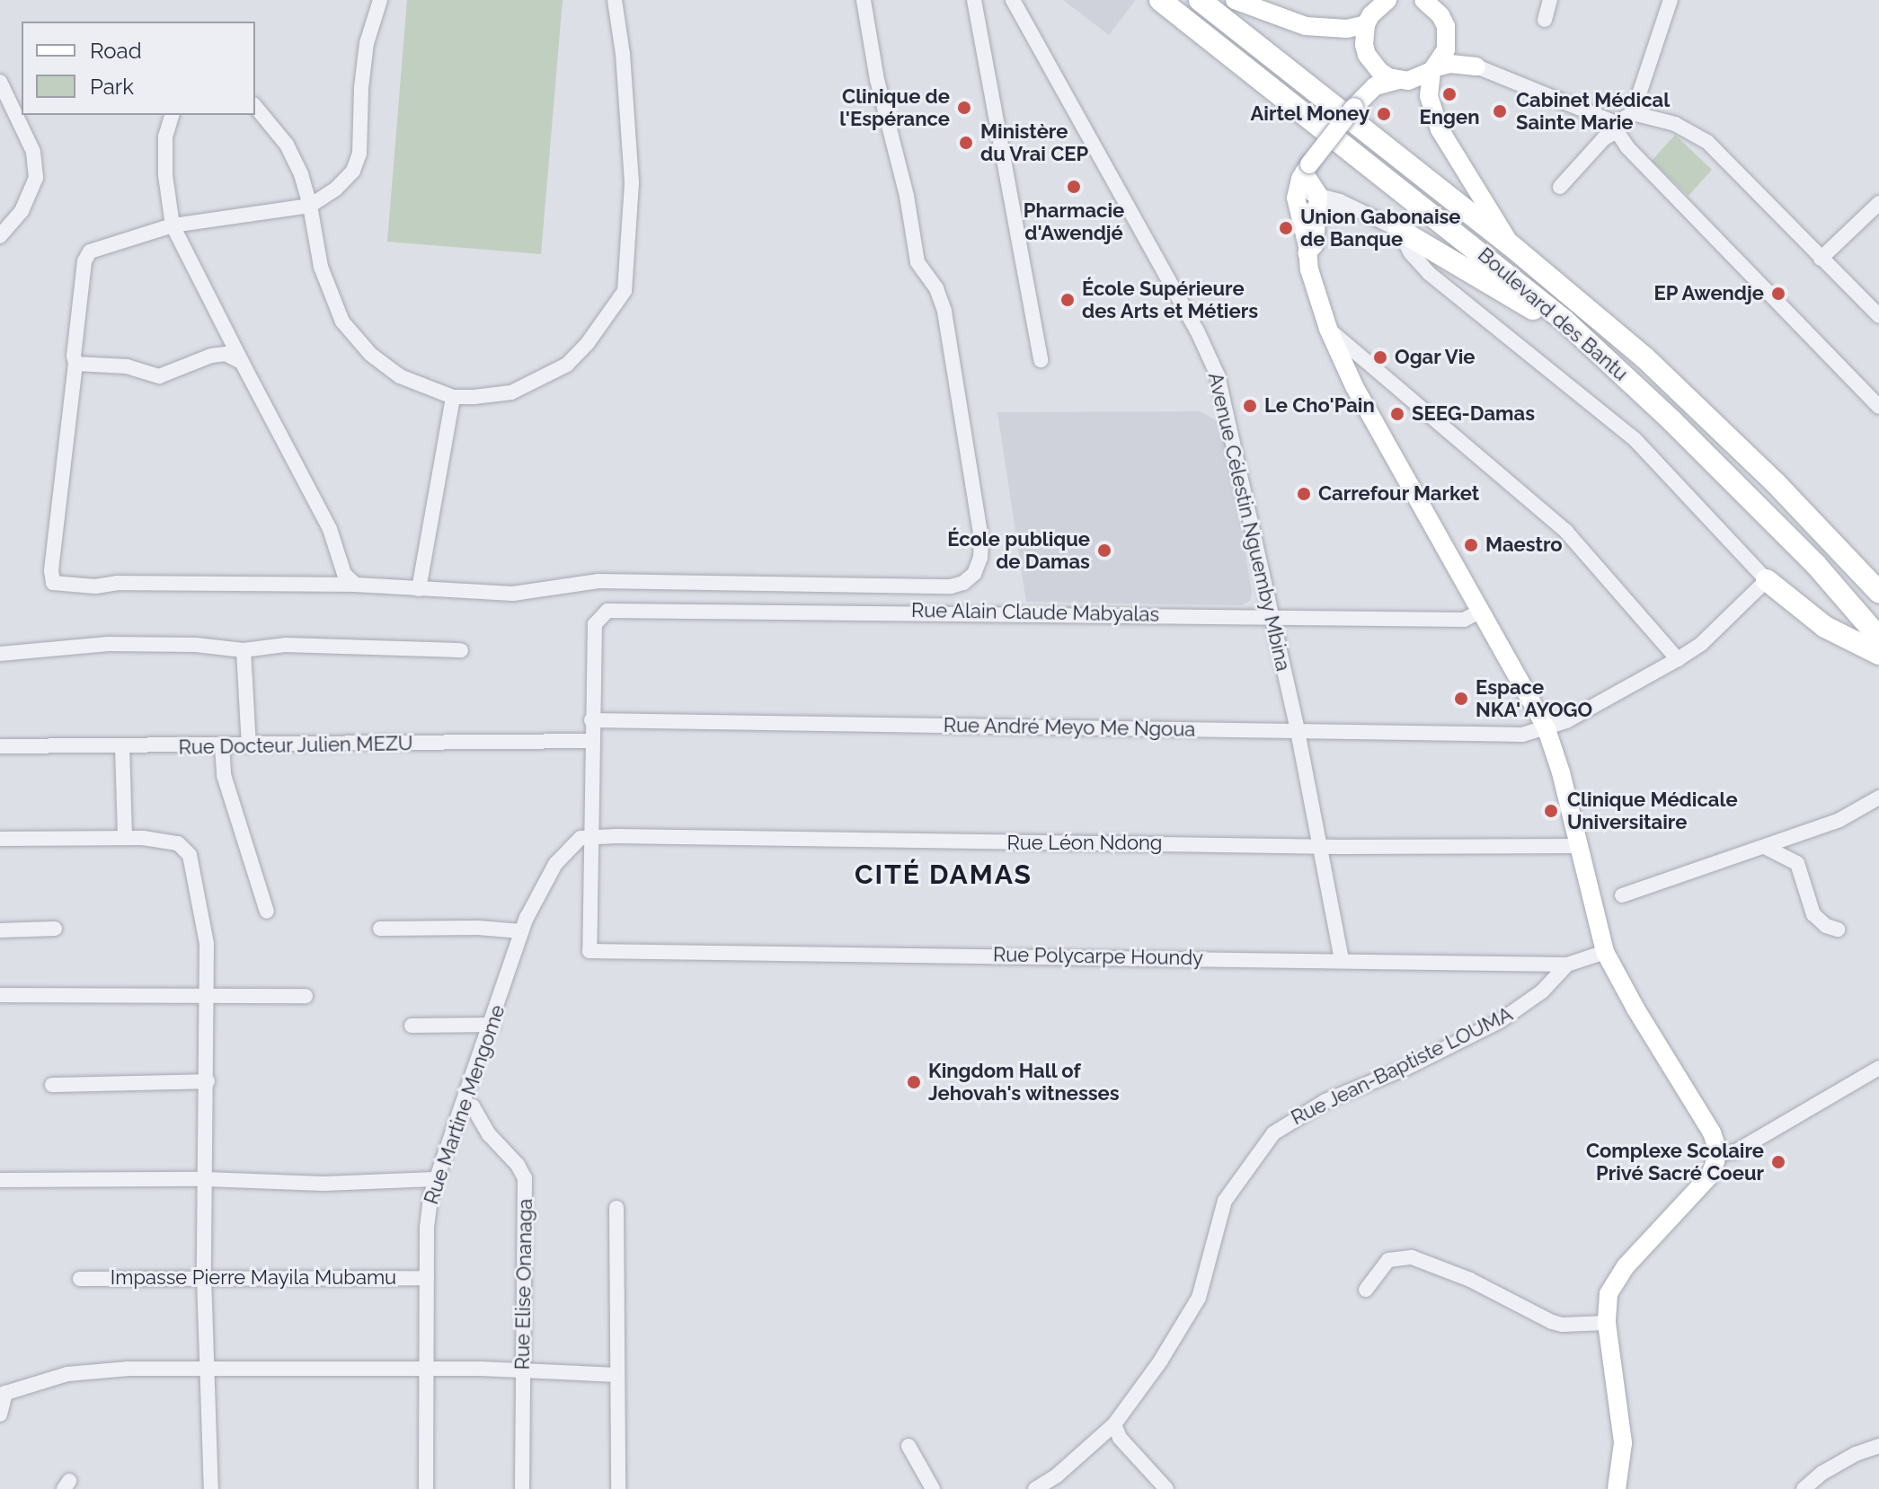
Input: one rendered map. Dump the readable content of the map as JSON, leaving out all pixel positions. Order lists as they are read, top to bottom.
{
  "streets": {
    "highway": ["Boulevard des Bantu"],
    "street": [
      "Avenue Célestin Nguemby Mbina",
      "Rue Alain Claude Mabyalas",
      "Rue André Meyo Me Ngoua",
      "Rue Docteur Julien MEZU",
      "Rue Léon Ndong",
      "Rue Polycarpe Houndy",
      "Rue Jean-Baptiste LOUMA",
      "Rue Martine Mengome",
      "Impasse Pierre Mayila Mubamu",
      "Rue Elise Onanaga"
    ]
  },
  "crossings": [
    ["Avenue Célestin Nguemby Mbina", "Rue Alain Claude Mabyalas"],
    ["Avenue Célestin Nguemby Mbina", "Rue André Meyo Me Ngoua"],
    ["Avenue Célestin Nguemby Mbina", "Rue Léon Ndong"],
    ["Avenue Célestin Nguemby Mbina", "Rue Polycarpe Houndy"],
    ["Rue Alain Claude Mabyalas", "Rue André Meyo Me Ngoua"],
    ["Rue Léon Ndong", "Rue Polycarpe Houndy"],
    ["Rue Léon Ndong", "Rue Martine Mengome"],
    ["Rue Polycarpe Houndy", "Rue Jean-Baptiste LOUMA"],
    ["Rue Polycarpe Houndy", "Rue Martine Mengome"],
    ["Rue Martine Mengome", "Impasse Pierre Mayila Mubamu"],
    ["Rue Martine Mengome", "Rue Elise Onanaga"]
  ],
  "districts": ["CITÉ DAMAS"],
  "places": [
    "Engen",
    "Clinique de l'Espérance",
    "Cabinet Médical Sainte Marie",
    "Airtel Money",
    "Ministère du Vrai CEP",
    "Pharmacie d'Awendjé",
    "Union Gabonaise de Banque",
    "EP Awendje",
    "École Supérieure des Arts et Métiers",
    "Ogar Vie",
    "Le Cho'Pain",
    "SEEG-Damas",
    "Carrefour Market",
    "Maestro",
    "École publique de Damas",
    "Espace NKA' AYOGO",
    "Clinique Médicale Universitaire",
    "Kingdom Hall of Jehovah's witnesses",
    "Complexe Scolaire Privé Sacré Coeur"
  ],
  "legend": ["Road", "Park"]
}
